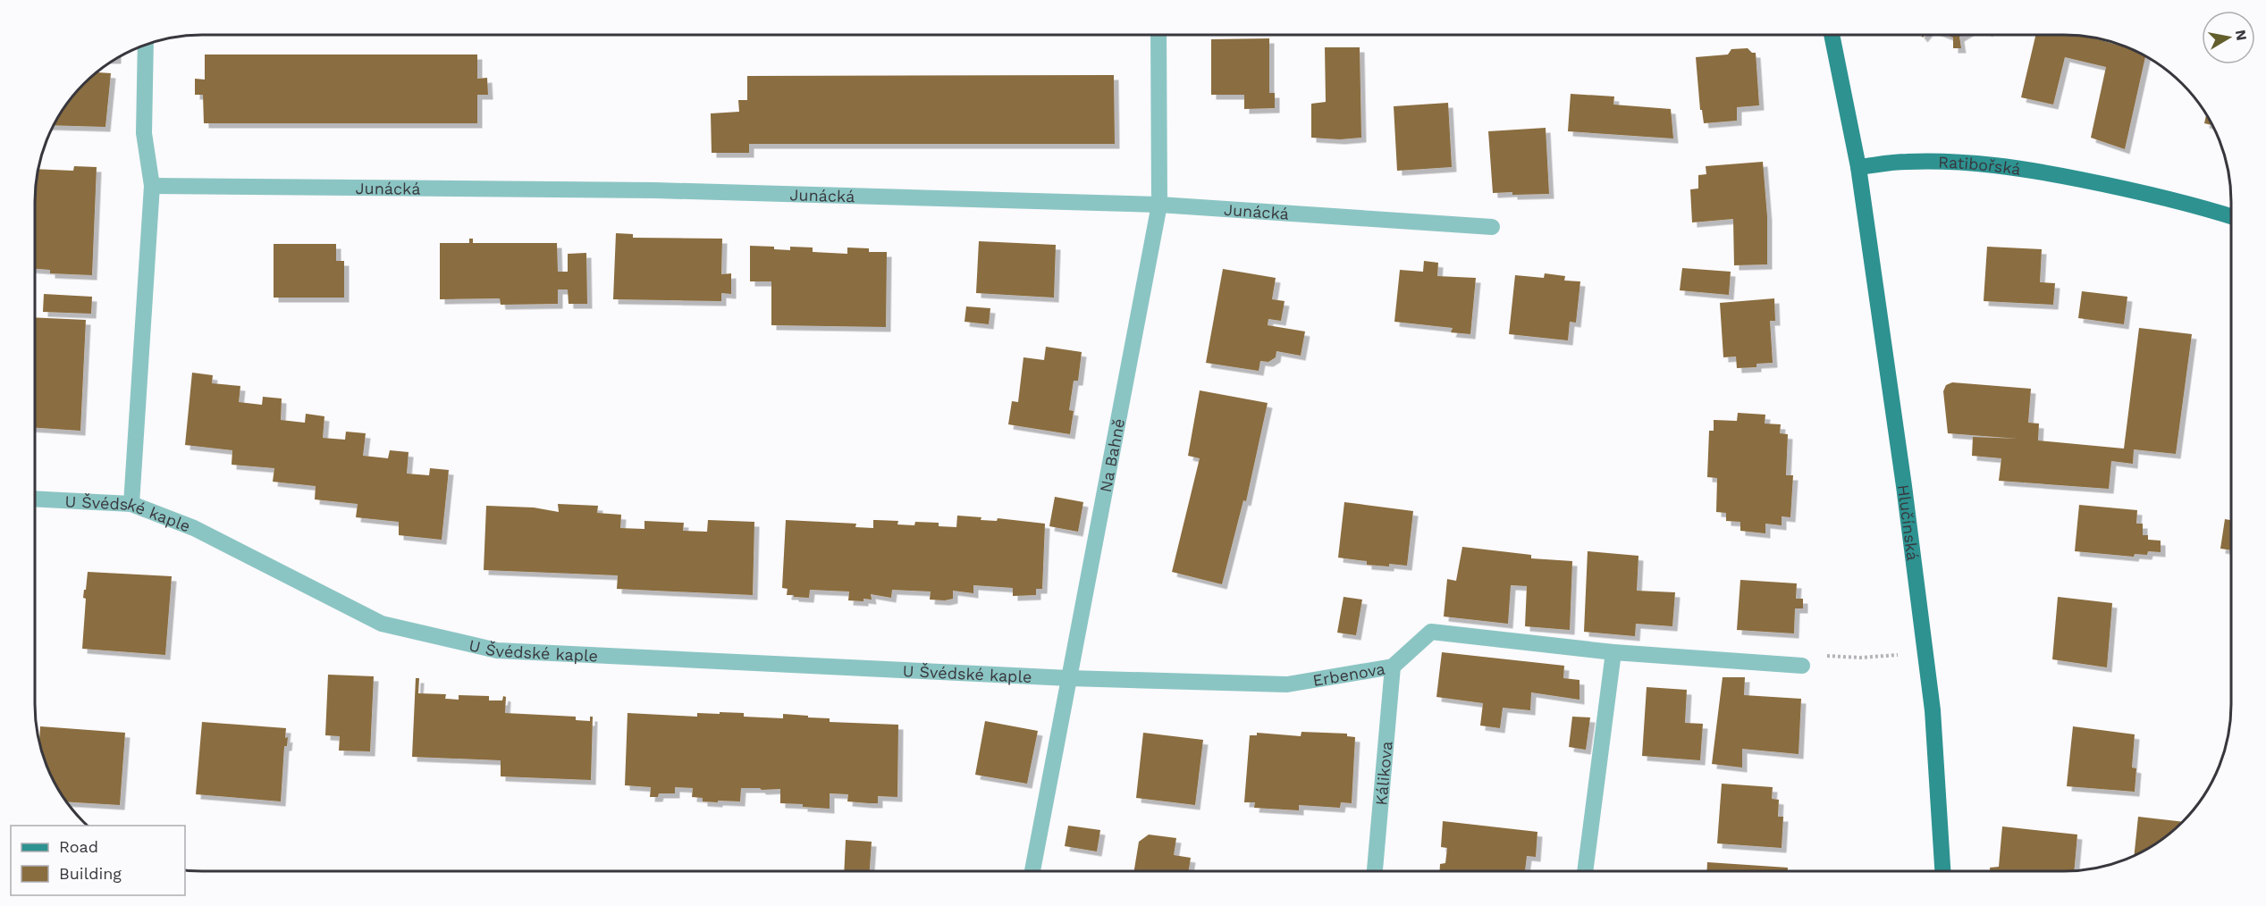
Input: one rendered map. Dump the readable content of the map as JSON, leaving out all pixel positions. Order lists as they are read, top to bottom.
{
  "streets": {
    "main road": ["Ratibořská", "Hlučínská"],
    "street": [
      "Junácká",
      "Na Bahně",
      "U Švédské kaple",
      "Erbenova",
      "Kálikova"
    ]
  },
  "crossings": [
    ["Ratibořská", "Hlučínská"],
    ["Junácká", "Na Bahně"],
    ["Na Bahně", "U Švédské kaple"],
    ["Na Bahně", "Erbenova"],
    ["U Švédské kaple", "Erbenova"],
    ["Erbenova", "Kálikova"]
  ],
  "legend": ["Road", "Building"],
  "north": "right"
}
